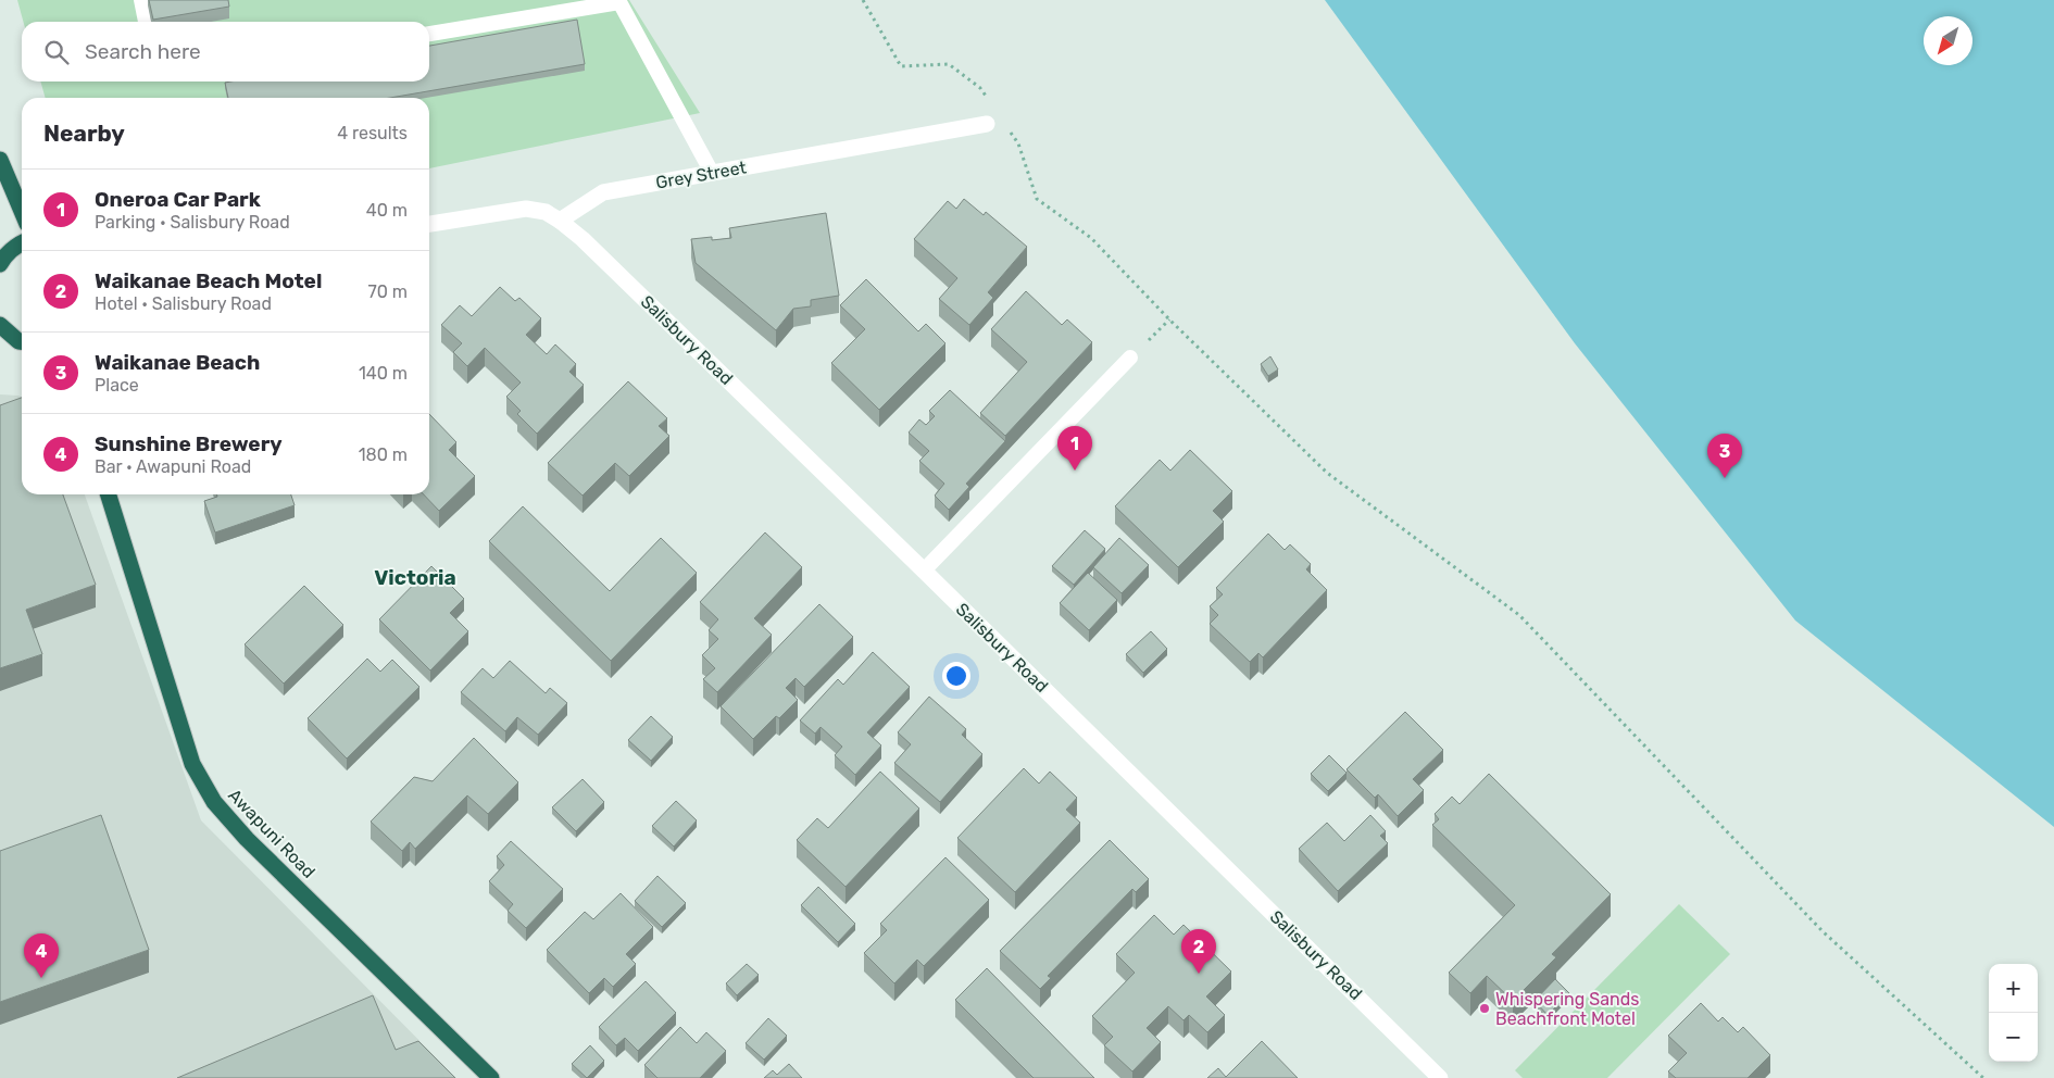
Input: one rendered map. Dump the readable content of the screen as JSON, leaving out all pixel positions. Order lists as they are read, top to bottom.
{
  "streets": {
    "highway": ["Awapuni Road"],
    "street": ["Grey Street", "Salisbury Road"]
  },
  "crossings": [
    ["Grey Street", "Salisbury Road"]
  ],
  "districts": ["Victoria"],
  "places": ["Whispering Sands Beachfront Motel"],
  "north": "bottom left",
  "page": {
    "search": "Search here",
    "heading": ["Nearby", "4 results"],
    "list": [
      {
        "mark": "1",
        "name": "Oneroa Car Park",
        "note": "Parking · Salisbury Road",
        "value": "40 m"
      },
      {
        "mark": "2",
        "name": "Waikanae Beach Motel",
        "note": "Hotel · Salisbury Road",
        "value": "70 m"
      },
      {
        "mark": "3",
        "name": "Waikanae Beach",
        "note": "Place",
        "value": "140 m"
      },
      {
        "mark": "4",
        "name": "Sunshine Brewery",
        "note": "Bar · Awapuni Road",
        "value": "180 m"
      }
    ],
    "pins": [
      "1",
      "3",
      "2",
      "4"
    ],
    "map_buttons": ["+", "−"]
  }
}
